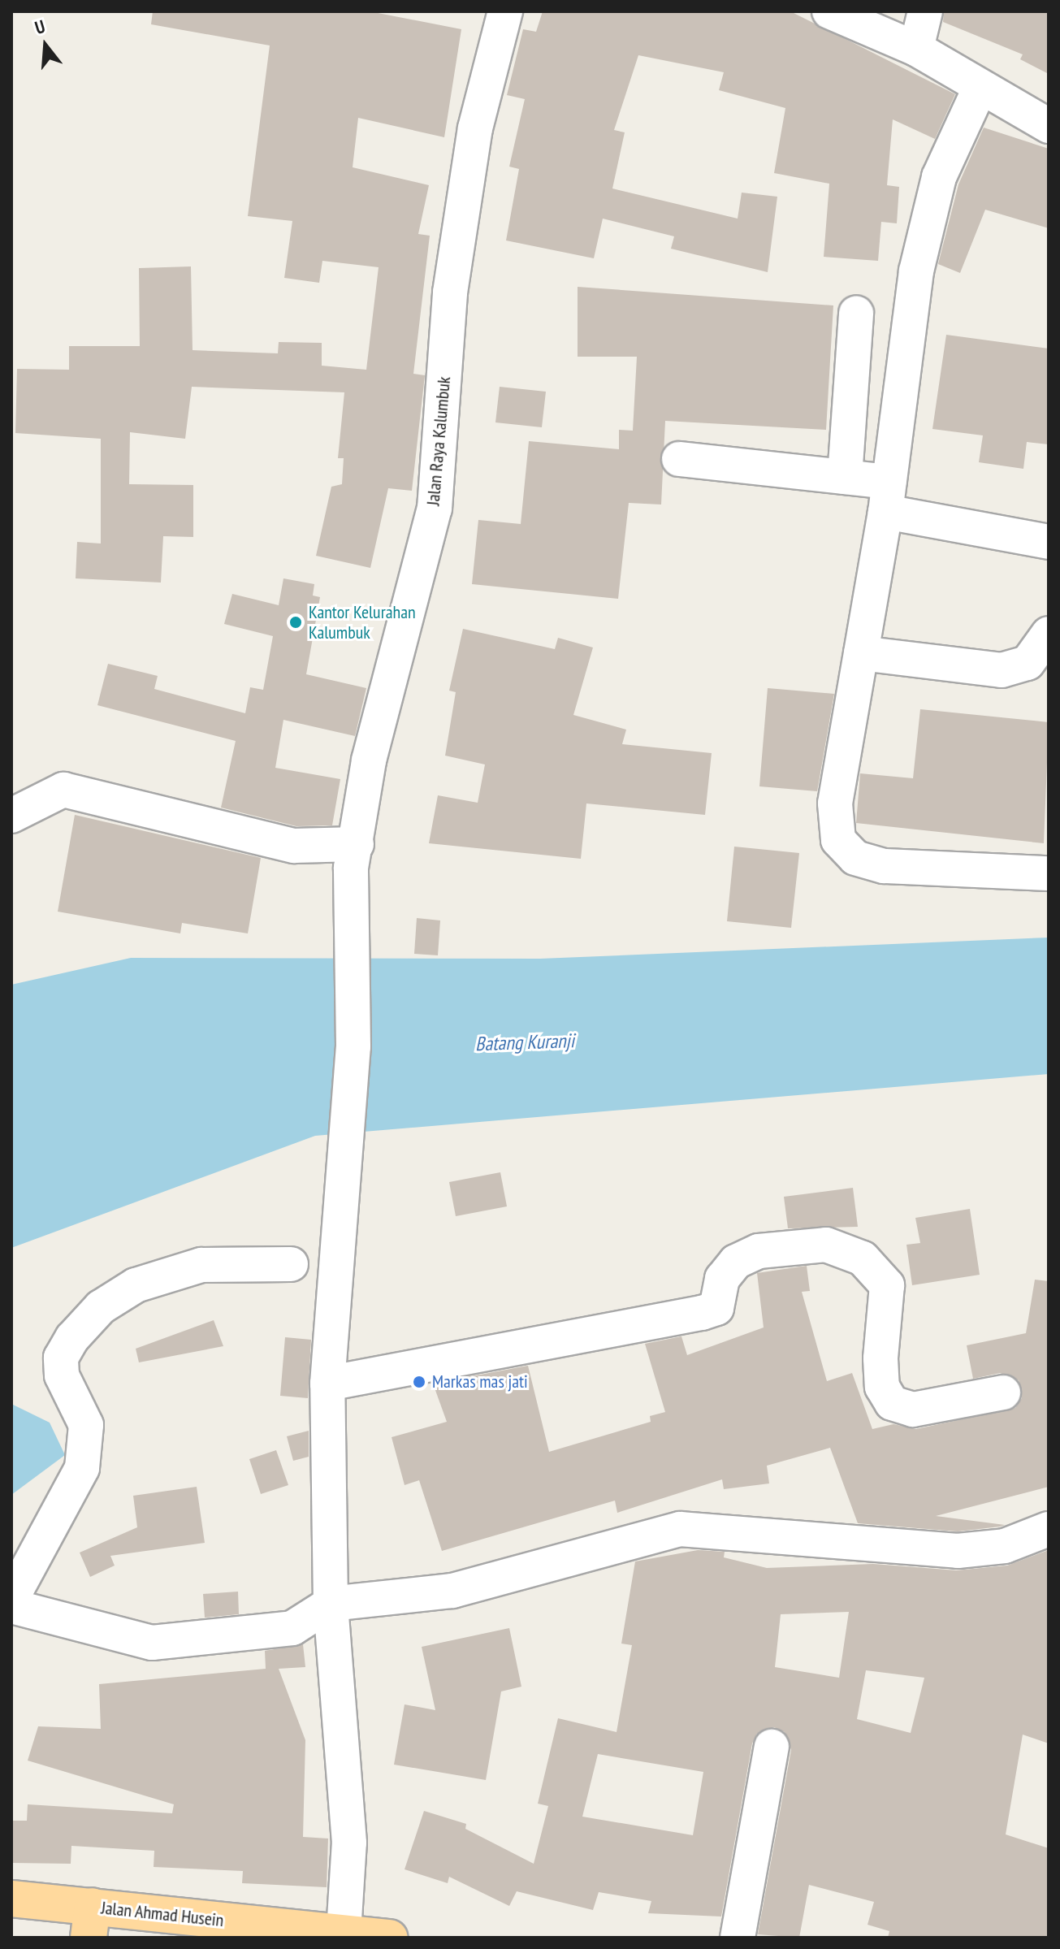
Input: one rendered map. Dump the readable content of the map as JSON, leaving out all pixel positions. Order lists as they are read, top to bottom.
{
  "streets": {
    "main road": ["Jalan Ahmad Husein"],
    "street": ["Jalan Raya Kalumbuk"]
  },
  "crossings": [
    ["Jalan Raya Kalumbuk", "Jalan Ahmad Husein"]
  ],
  "water": ["Batang Kuranji"],
  "places": ["Kantor Kelurahan Kalumbuk", "Markas mas jati"],
  "north": "top"
}
